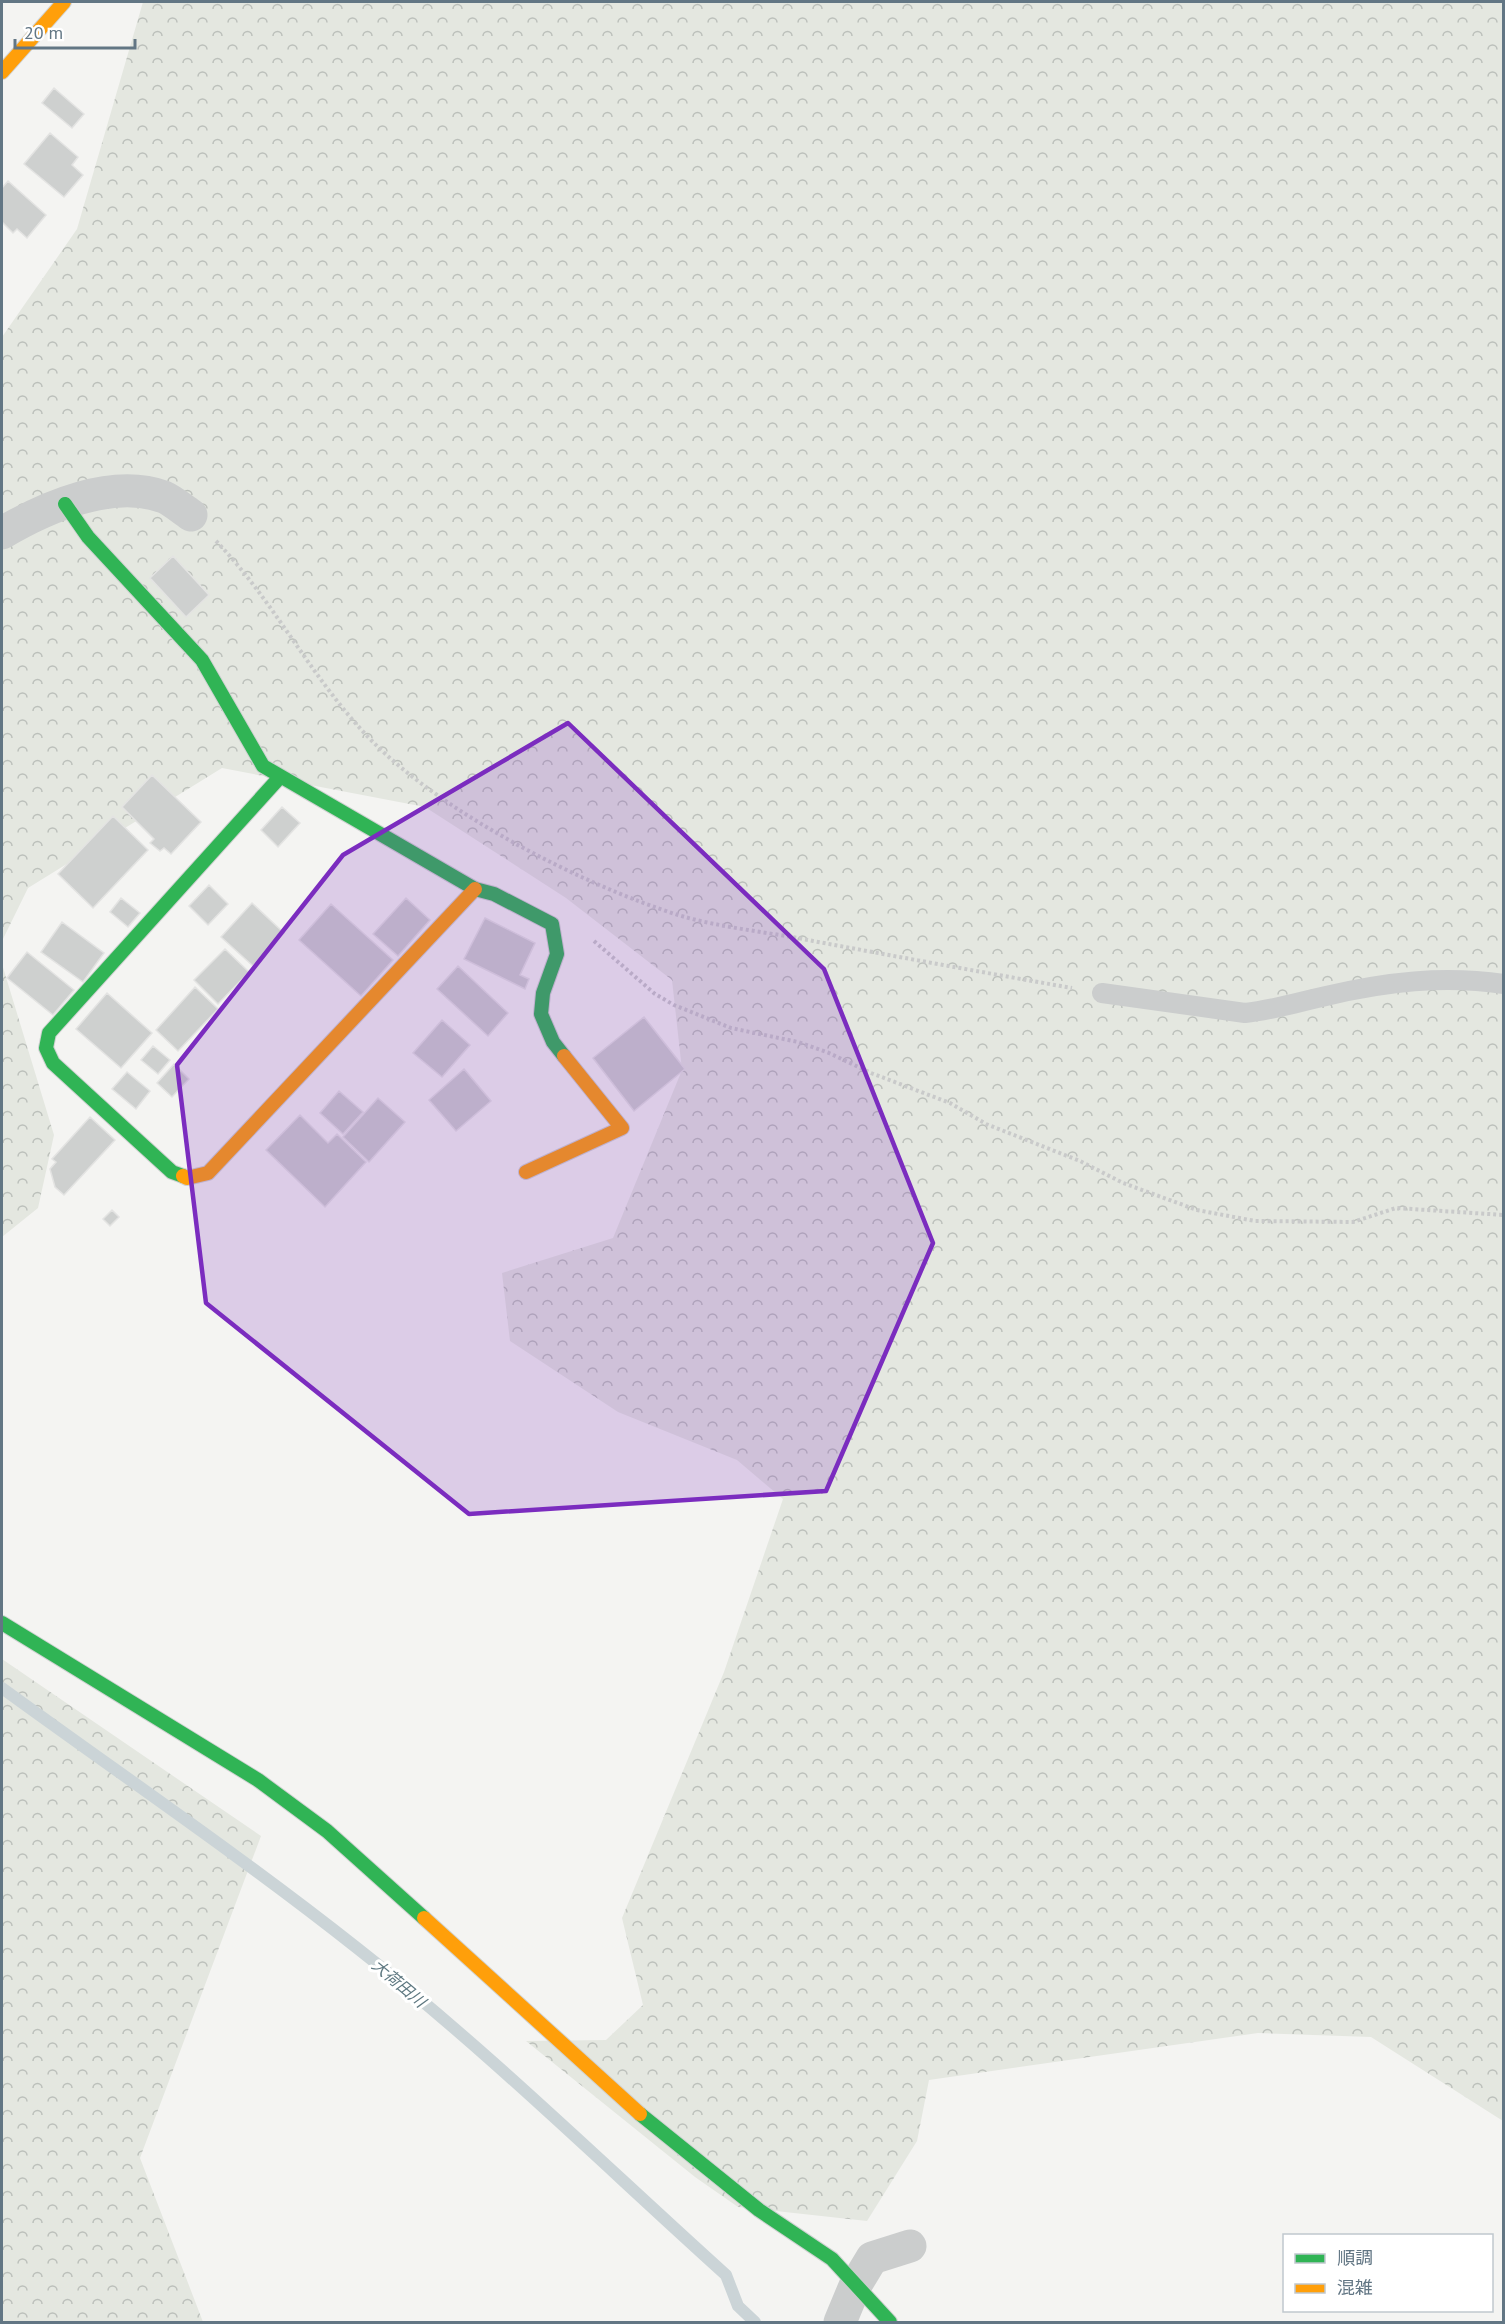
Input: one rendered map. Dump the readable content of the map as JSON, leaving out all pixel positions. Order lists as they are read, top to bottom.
{
  "water": ["大荷田川"],
  "legend": ["順調", "混雑"],
  "scale_bar": "20 m"
}
